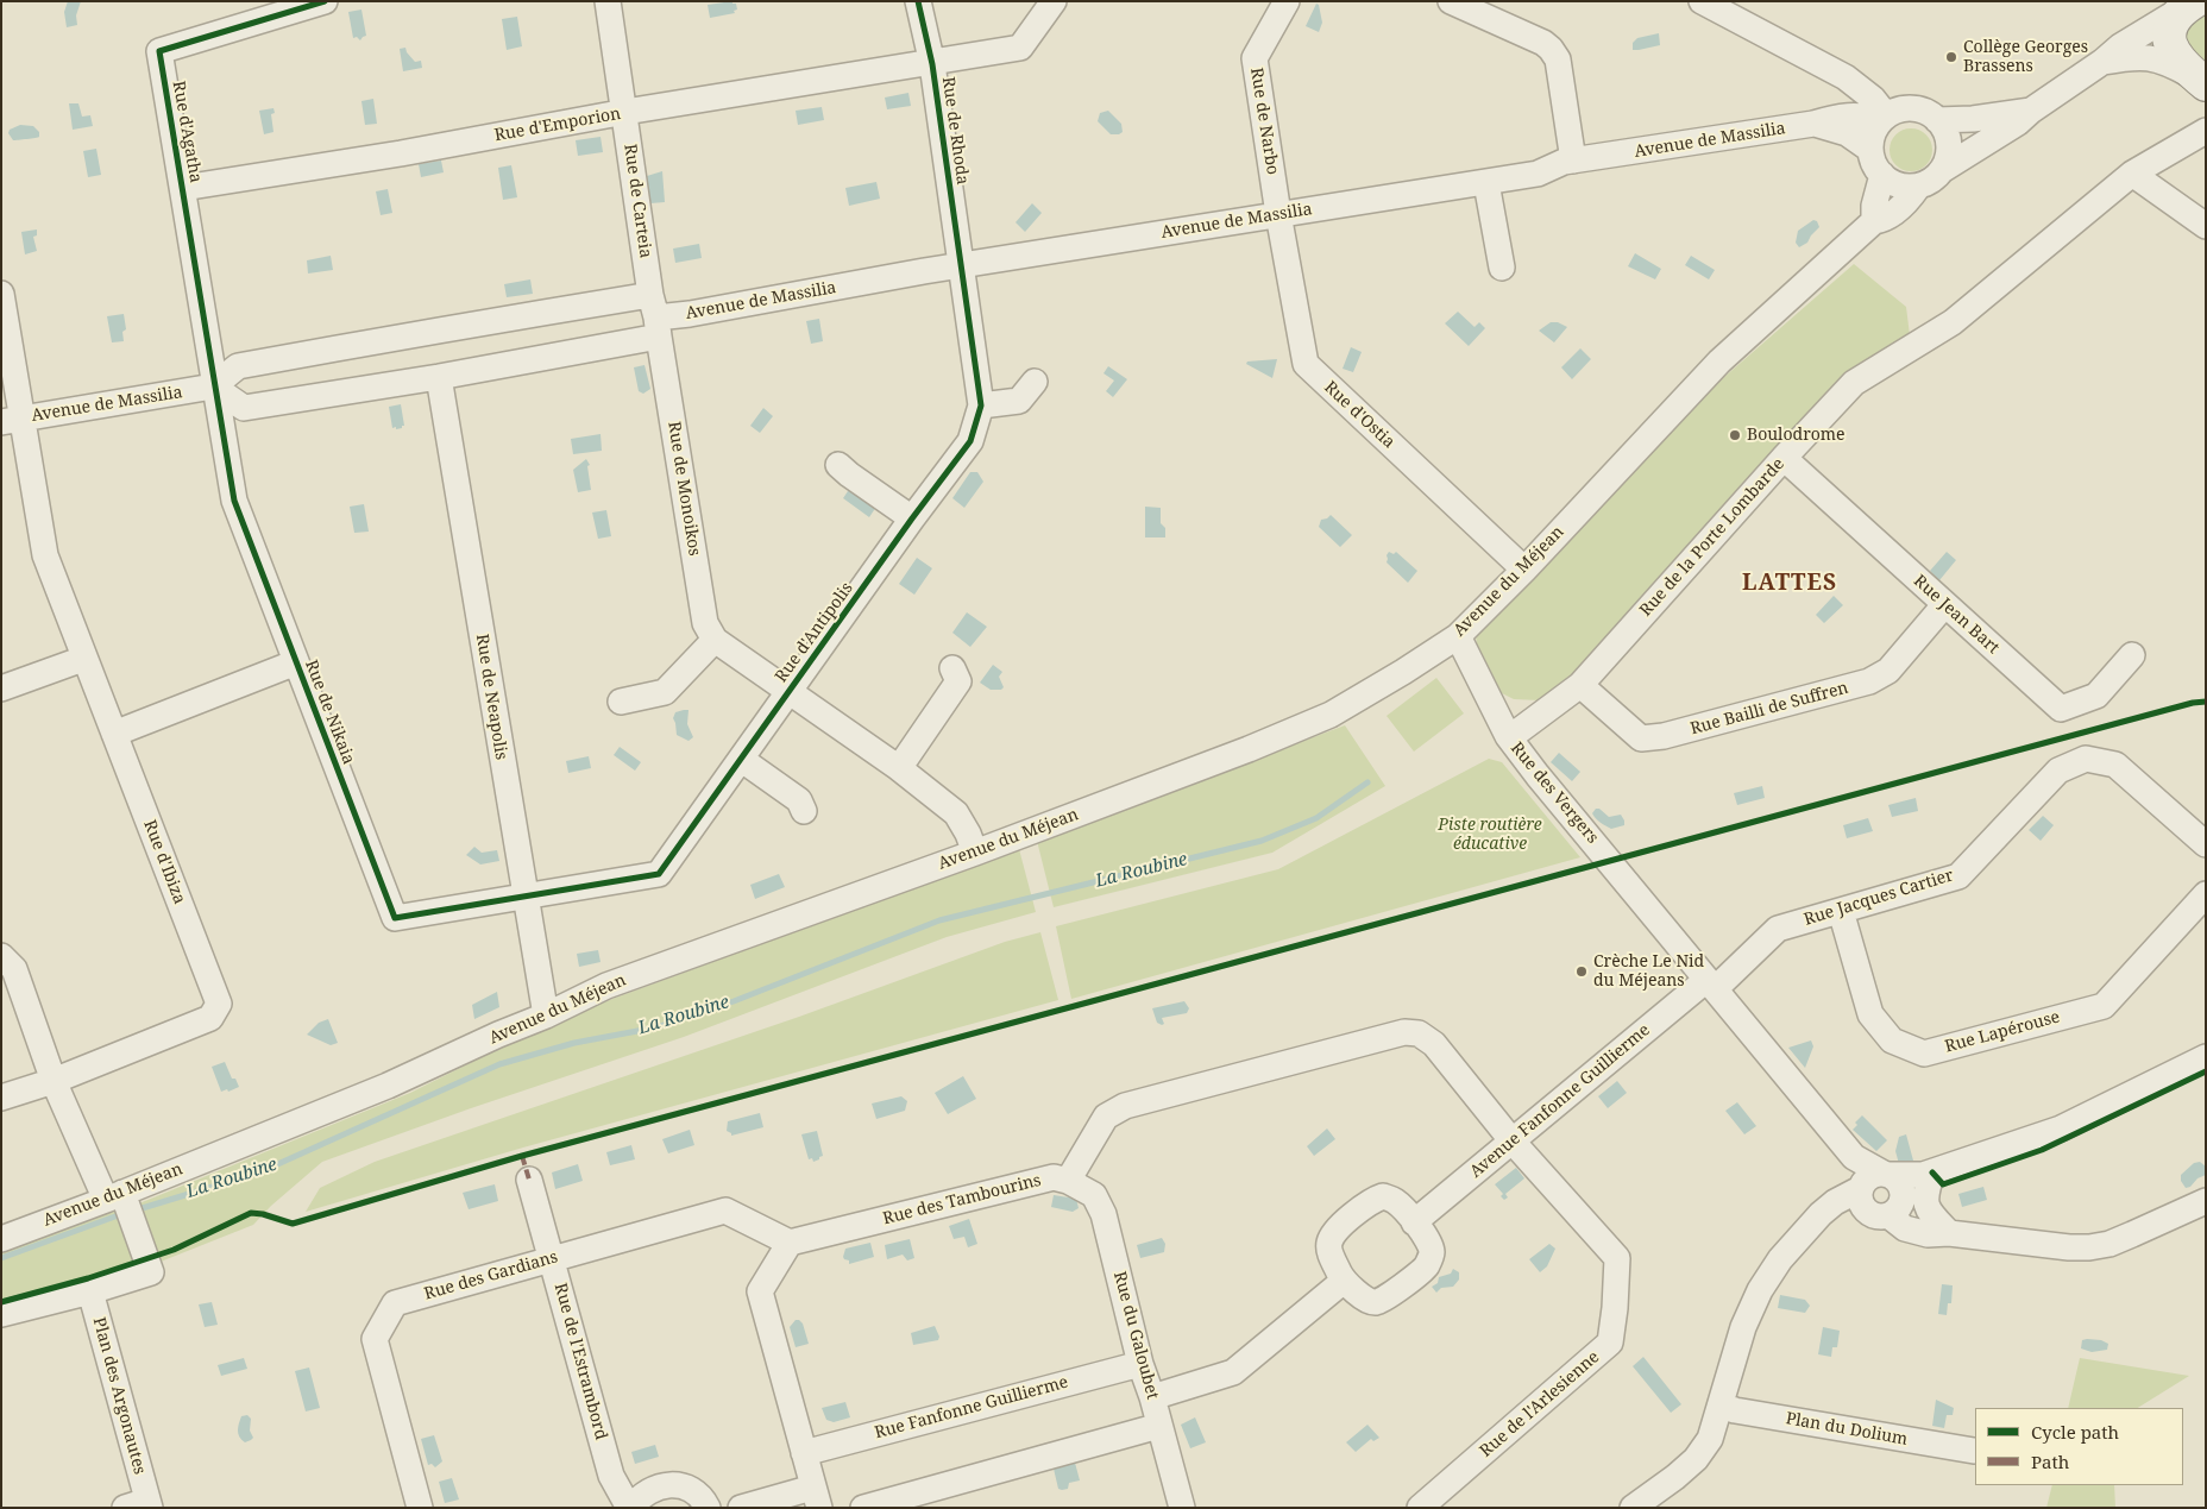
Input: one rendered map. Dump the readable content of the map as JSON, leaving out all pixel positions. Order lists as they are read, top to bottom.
{
  "streets": {
    "street": [
      "Rue de Narbo",
      "Rue d'Emporion",
      "Rue de Rhoda",
      "Rue d'Agatha",
      "Avenue de Massilia",
      "Rue de Carteia",
      "Rue d'Ostia",
      "Rue de Monoikos",
      "Rue de la Porte Lombarde",
      "Avenue du Méjean",
      "Rue Jean Bart",
      "Rue d'Antipolis",
      "Rue de Neapolis",
      "Rue Bailli de Suffren",
      "Rue de Nikaia",
      "Rue des Vergers",
      "Rue d'Ibiza",
      "Rue Jacques Cartier",
      "Rue Lapérouse",
      "Avenue Fanfonne Guillierme",
      "Rue des Tambourins",
      "Rue des Gardians",
      "Rue du Galoubet",
      "Rue de l'Estrambord",
      "Plan des Argonautes",
      "Rue de l'Arlesienne",
      "Rue Fanfonne Guillierme",
      "Plan du Dolium"
    ]
  },
  "crossings": [
    ["Rue de Narbo", "Avenue de Massilia"],
    ["Rue de Narbo", "Rue d'Ostia"],
    ["Rue d'Emporion", "Rue de Rhoda"],
    ["Rue d'Emporion", "Rue d'Agatha"],
    ["Rue d'Emporion", "Rue de Carteia"],
    ["Rue de Rhoda", "Avenue de Massilia"],
    ["Rue de Rhoda", "Rue d'Antipolis"],
    ["Rue d'Agatha", "Avenue de Massilia"],
    ["Rue d'Agatha", "Rue de Nikaia"],
    ["Avenue de Massilia", "Rue de Carteia"],
    ["Avenue de Massilia", "Rue d'Ostia"],
    ["Avenue de Massilia", "Rue de Monoikos"],
    ["Avenue de Massilia", "Avenue du Méjean"],
    ["Avenue de Massilia", "Rue d'Antipolis"],
    ["Avenue de Massilia", "Rue de Neapolis"],
    ["Avenue de Massilia", "Rue de Nikaia"],
    ["Avenue de Massilia", "Rue d'Ibiza"],
    ["Rue de Carteia", "Rue de Monoikos"],
    ["Rue d'Ostia", "Avenue du Méjean"],
    ["Rue de la Porte Lombarde", "Rue Jean Bart"],
    ["Rue de la Porte Lombarde", "Rue Bailli de Suffren"],
    ["Rue de la Porte Lombarde", "Rue des Vergers"],
    ["Avenue du Méjean", "Rue de Neapolis"],
    ["Avenue du Méjean", "Rue des Vergers"],
    ["Rue Jean Bart", "Rue Bailli de Suffren"],
    ["Rue d'Antipolis", "Rue de Neapolis"],
    ["Rue d'Antipolis", "Rue de Nikaia"],
    ["Rue de Neapolis", "Rue de Nikaia"],
    ["Rue des Vergers", "Rue Jacques Cartier"],
    ["Rue des Vergers", "Avenue Fanfonne Guillierme"],
    ["Rue Jacques Cartier", "Rue Lapérouse"],
    ["Rue Jacques Cartier", "Avenue Fanfonne Guillierme"],
    ["Avenue Fanfonne Guillierme", "Rue de l'Arlesienne"],
    ["Rue des Tambourins", "Rue des Gardians"],
    ["Rue des Tambourins", "Rue du Galoubet"],
    ["Rue des Gardians", "Rue de l'Estrambord"],
    ["Rue du Galoubet", "Rue Fanfonne Guillierme"]
  ],
  "districts": ["LATTES"],
  "water": ["La Roubine"],
  "parks": ["Piste routière éducative"],
  "places": ["Collège Georges Brassens", "Boulodrome", "Crèche Le Nid du Méjeans"],
  "legend": ["Cycle path", "Path"]
}
